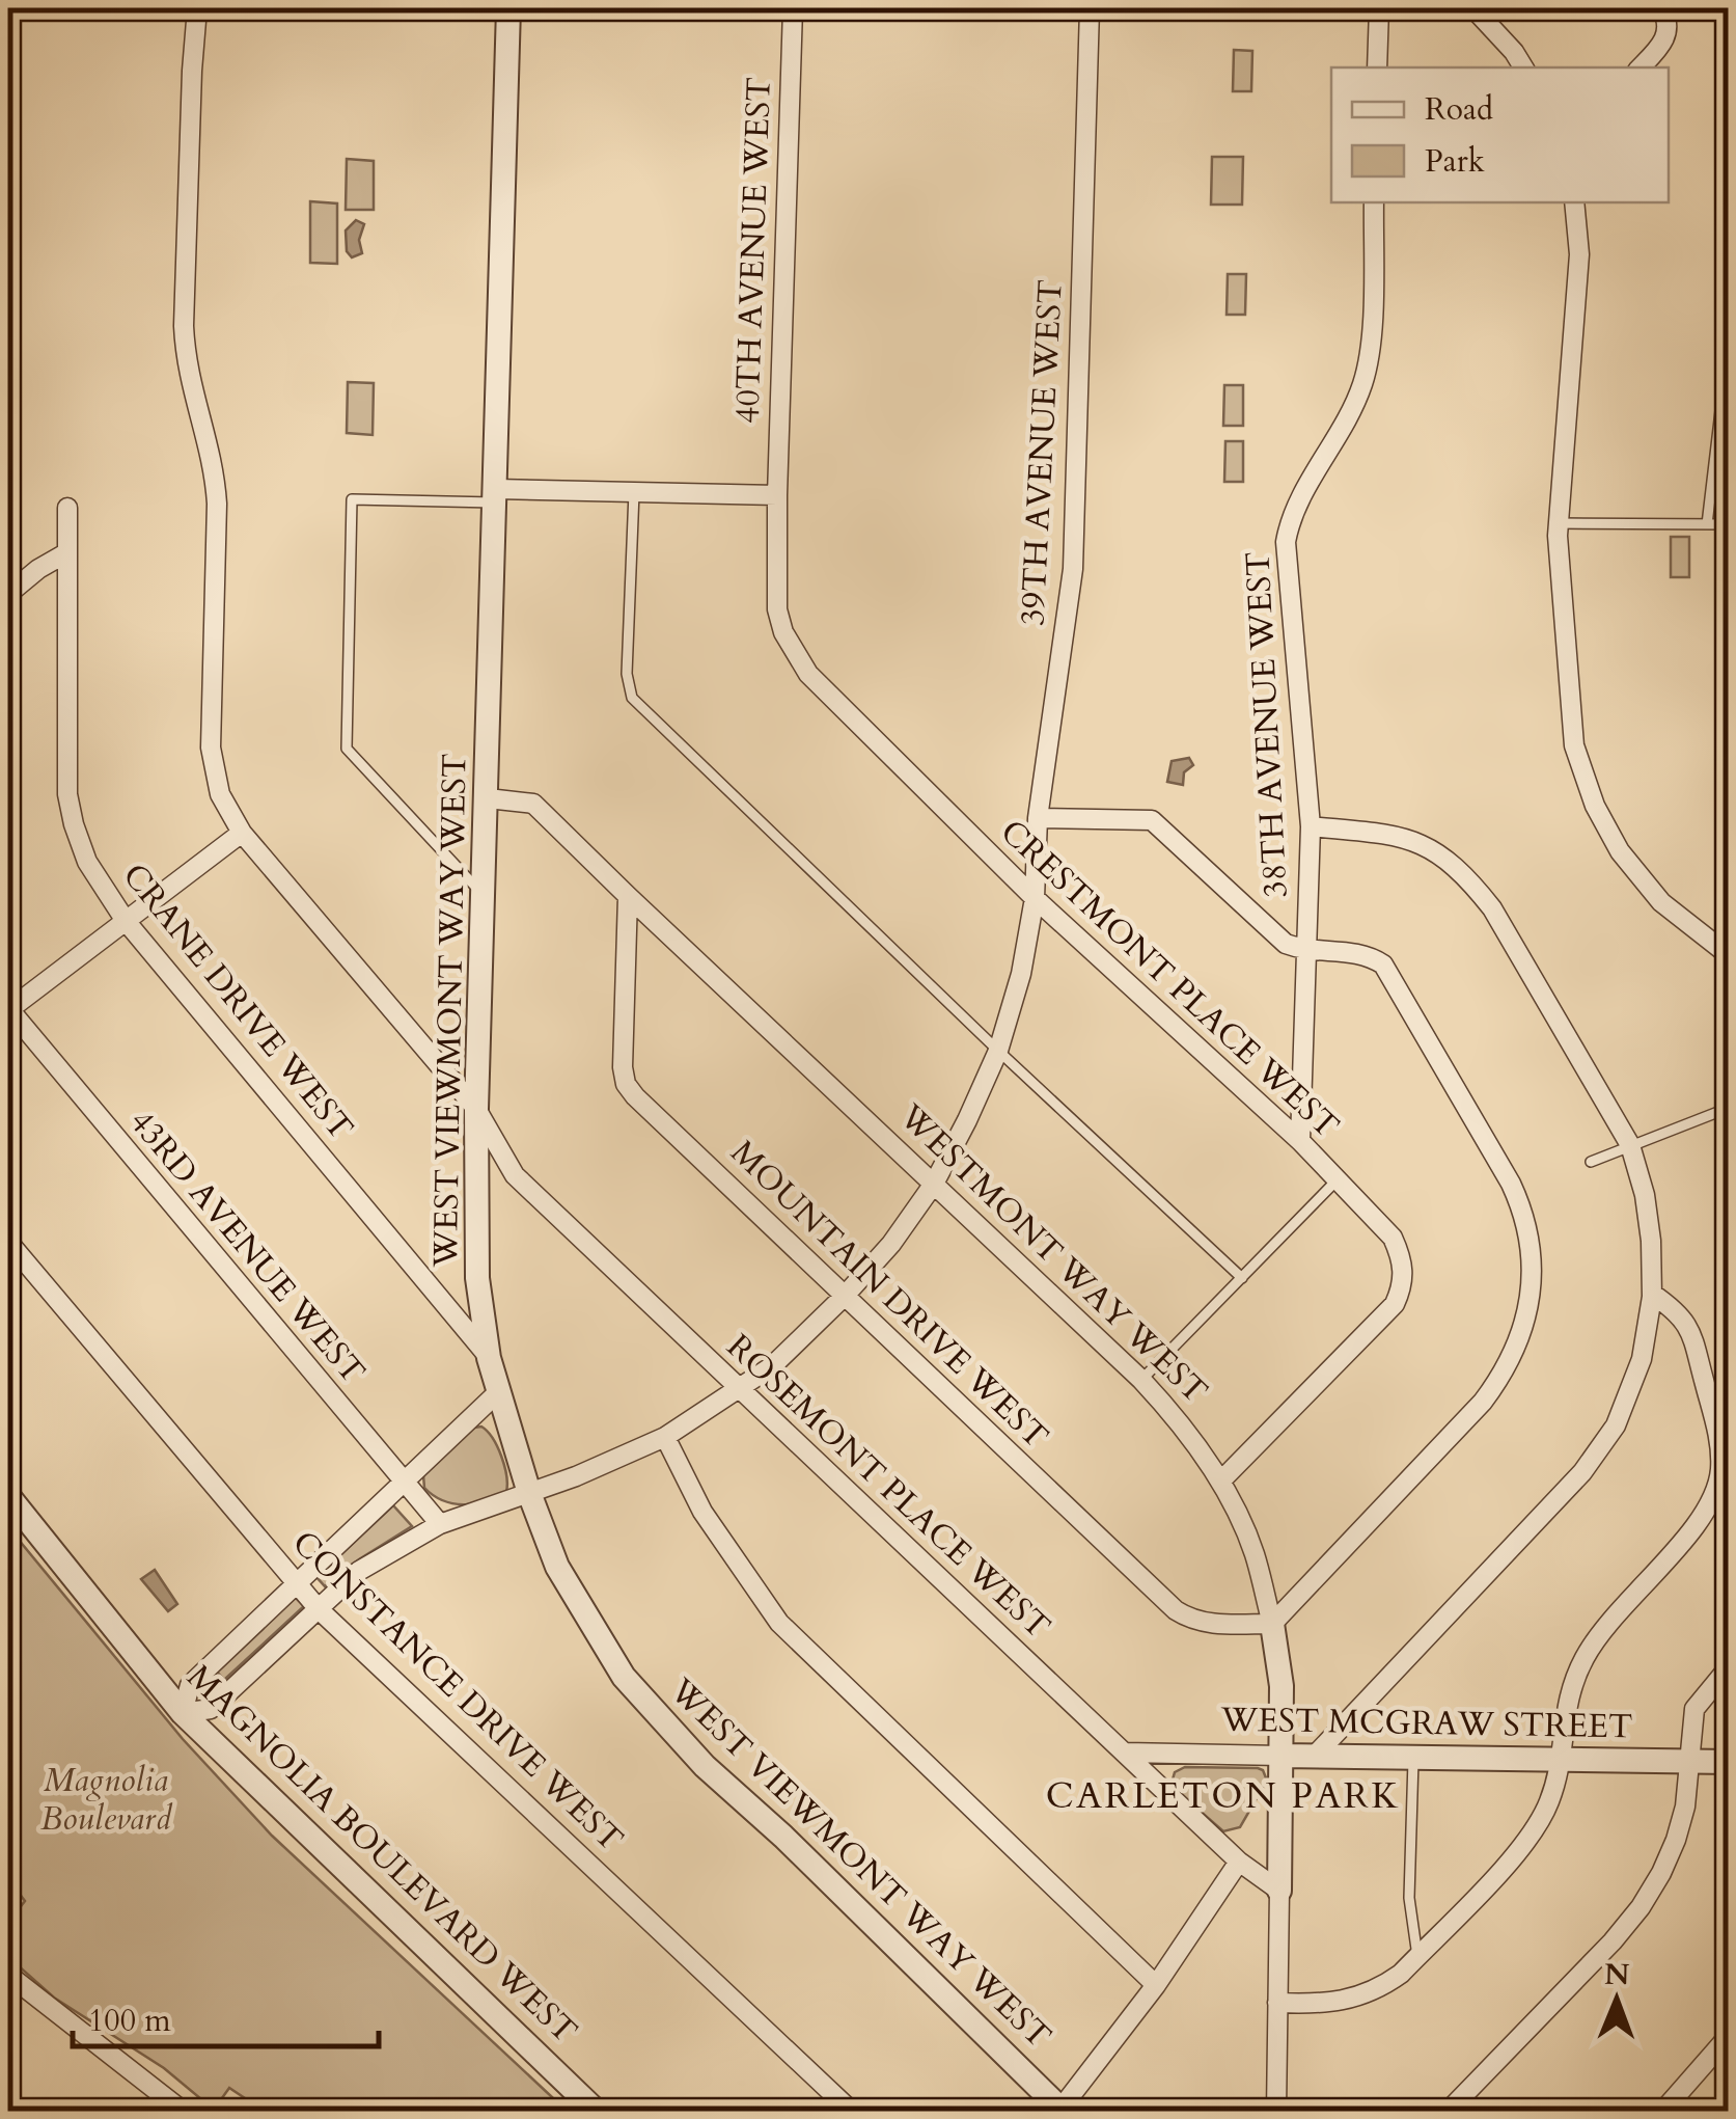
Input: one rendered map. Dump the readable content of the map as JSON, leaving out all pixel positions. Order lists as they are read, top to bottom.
{
  "streets": {
    "street": [
      "40TH AVENUE WEST",
      "39TH AVENUE WEST",
      "38TH AVENUE WEST",
      "CRESTMONT PLACE WEST",
      "CRANE DRIVE WEST",
      "WEST VIEWMONT WAY WEST",
      "43RD AVENUE WEST",
      "WESTMONT WAY WEST",
      "MOUNTAIN DRIVE WEST",
      "ROSEMONT PLACE WEST",
      "CONSTANCE DRIVE WEST",
      "WEST MCGRAW STREET",
      "MAGNOLIA BOULEVARD WEST"
    ]
  },
  "crossings": [
    ["40TH AVENUE WEST", "CRESTMONT PLACE WEST"],
    ["39TH AVENUE WEST", "CRESTMONT PLACE WEST"],
    ["39TH AVENUE WEST", "WEST VIEWMONT WAY WEST"],
    ["39TH AVENUE WEST", "43RD AVENUE WEST"],
    ["39TH AVENUE WEST", "WESTMONT WAY WEST"],
    ["39TH AVENUE WEST", "MOUNTAIN DRIVE WEST"],
    ["39TH AVENUE WEST", "ROSEMONT PLACE WEST"],
    ["39TH AVENUE WEST", "CONSTANCE DRIVE WEST"],
    ["39TH AVENUE WEST", "MAGNOLIA BOULEVARD WEST"],
    ["38TH AVENUE WEST", "CRESTMONT PLACE WEST"],
    ["CRESTMONT PLACE WEST", "WESTMONT WAY WEST"],
    ["CRANE DRIVE WEST", "WEST VIEWMONT WAY WEST"],
    ["WEST VIEWMONT WAY WEST", "WESTMONT WAY WEST"],
    ["WEST VIEWMONT WAY WEST", "ROSEMONT PLACE WEST"],
    ["WESTMONT WAY WEST", "MOUNTAIN DRIVE WEST"],
    ["WESTMONT WAY WEST", "ROSEMONT PLACE WEST"],
    ["WESTMONT WAY WEST", "WEST MCGRAW STREET"],
    ["ROSEMONT PLACE WEST", "WEST MCGRAW STREET"]
  ],
  "districts": ["CARLETON PARK"],
  "parks": ["Magnolia Boulevard"],
  "legend": ["Road", "Park"],
  "scale_bar": "100 m",
  "north": "top"
}
